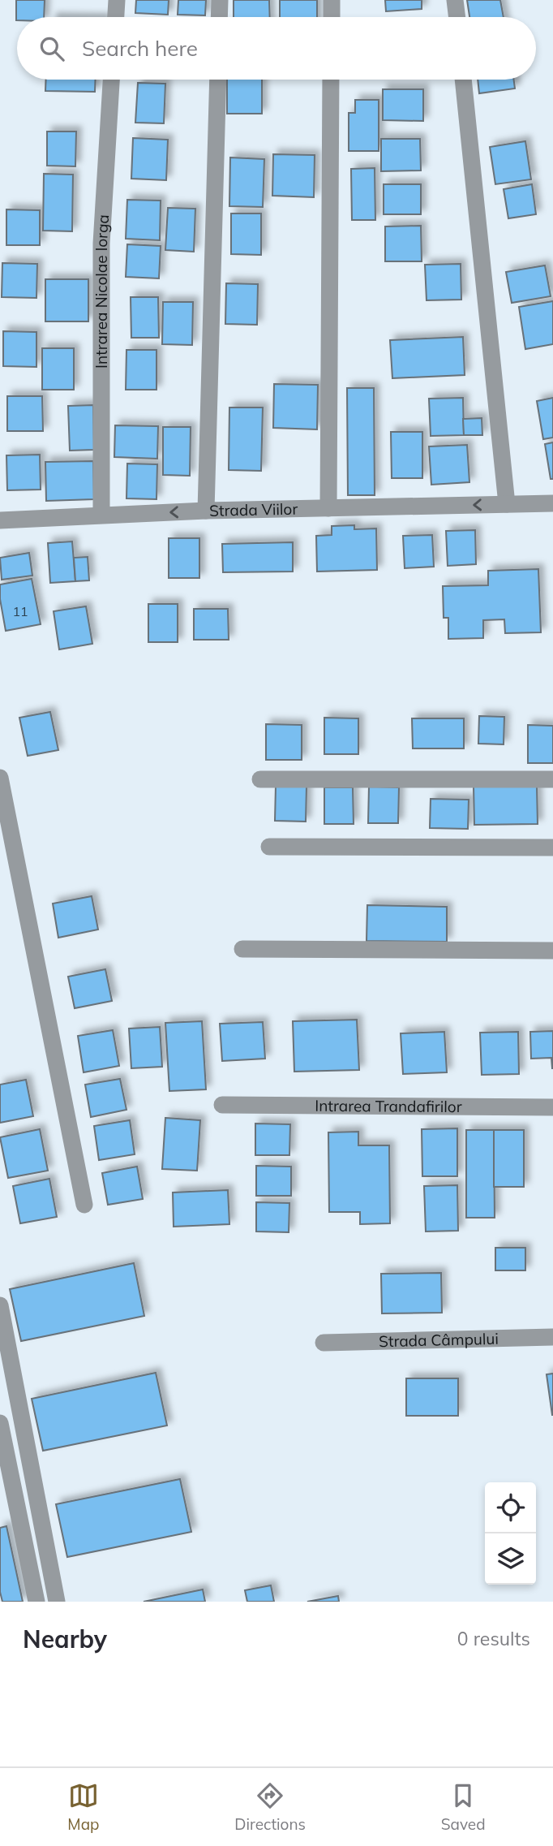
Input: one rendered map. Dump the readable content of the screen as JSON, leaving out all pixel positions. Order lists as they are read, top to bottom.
{
  "streets": {
    "street": [
      "Intrarea Nicolae Iorga",
      "Strada Viilor",
      "Intrarea Trandafirilor",
      "Strada Câmpului"
    ]
  },
  "crossings": [
    ["Intrarea Nicolae Iorga", "Strada Viilor"]
  ],
  "one_way": ["Strada Viilor"],
  "house_numbers": ["11"],
  "page": {
    "search": "Search here",
    "heading": ["Nearby", "0 results"],
    "nav": ["Map", "Directions", "Saved"]
  }
}
